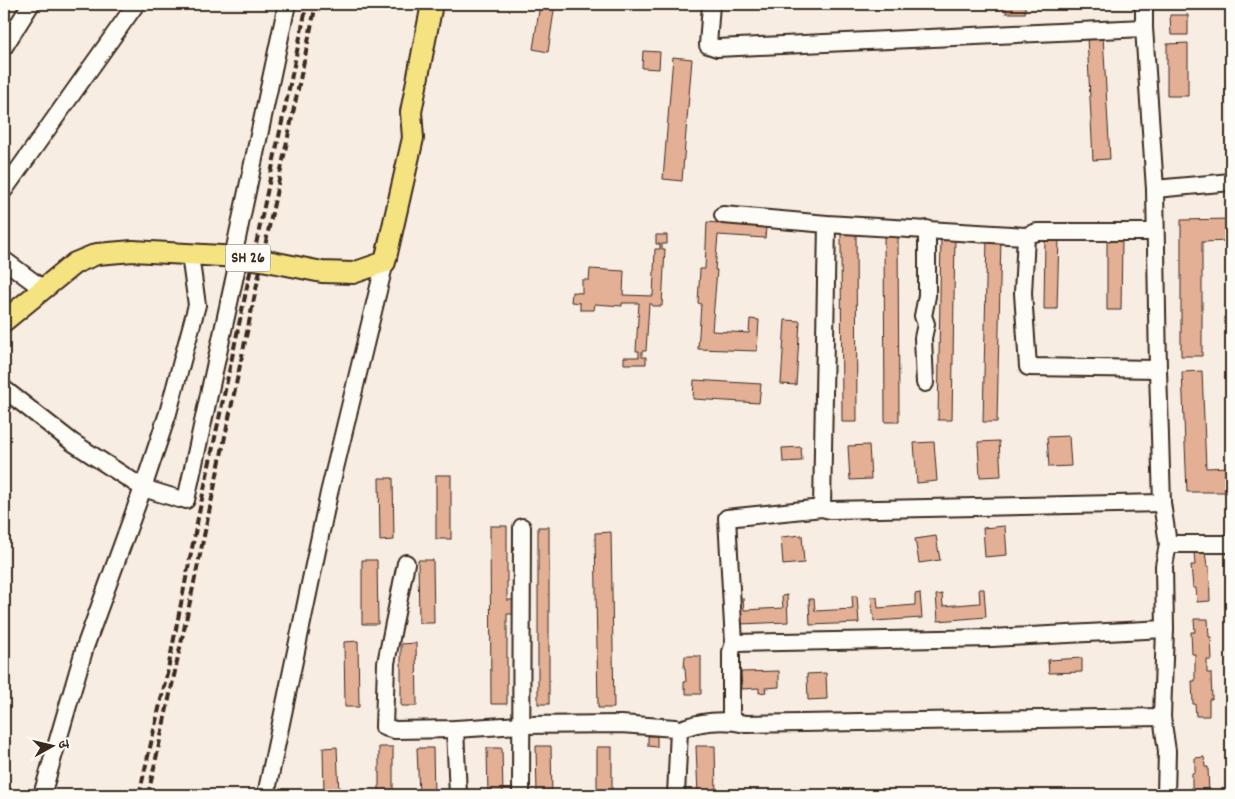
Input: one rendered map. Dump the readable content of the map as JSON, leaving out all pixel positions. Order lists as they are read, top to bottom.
{
  "streets": {
    "main road": ["SH 26"]
  },
  "north": "right"
}
